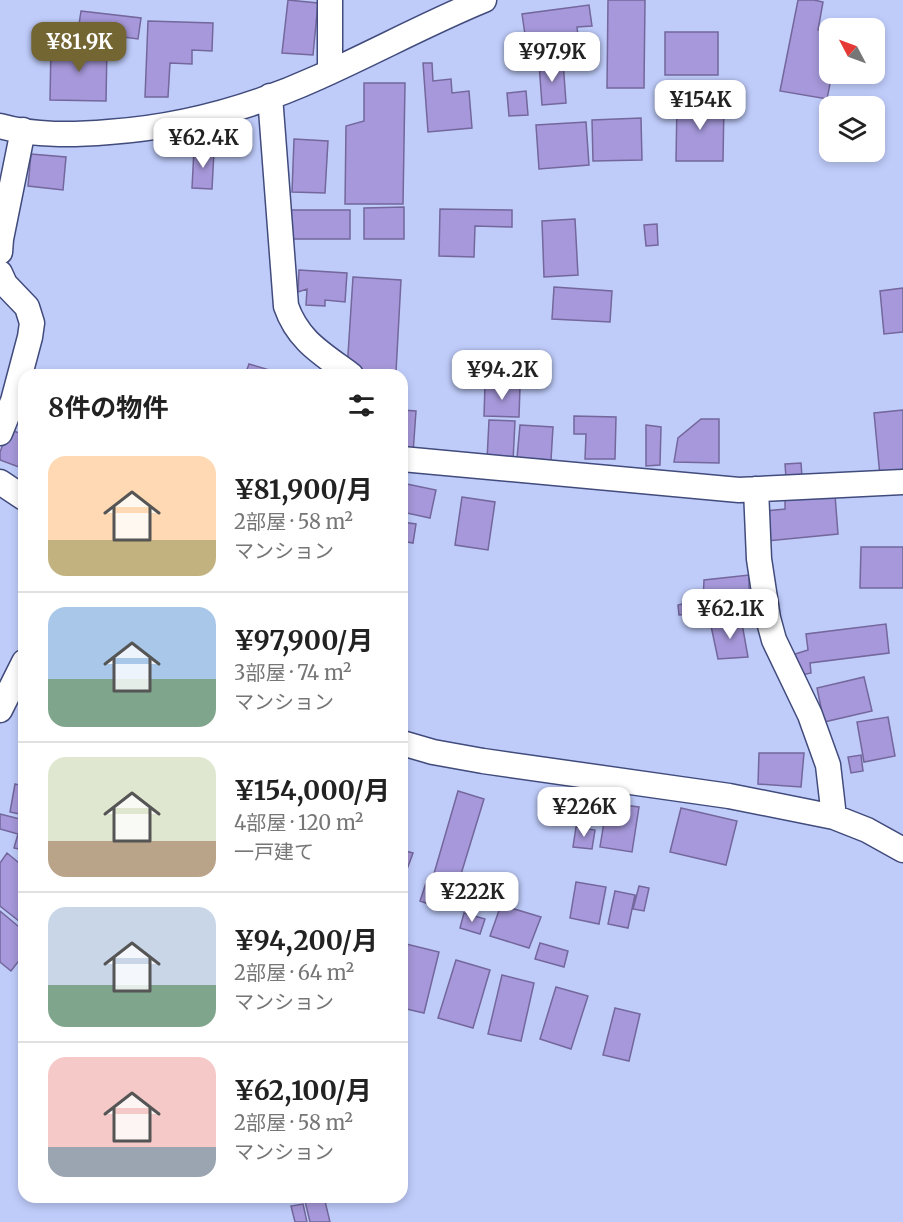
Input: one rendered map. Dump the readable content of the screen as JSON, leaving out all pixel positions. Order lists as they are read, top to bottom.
{
  "north": "top left",
  "page": {
    "price": [
      "¥81.9K",
      "¥97.9K",
      "¥154K",
      "¥62.4K",
      "¥94.2K",
      "¥62.1K",
      "¥226K",
      "¥222K"
    ],
    "heading": "8件の物件",
    "list": [
      {
        "name": "¥81,900/月",
        "note": "2部屋 · 58 m² · マンション"
      },
      {
        "name": "¥97,900/月",
        "note": "3部屋 · 74 m² · マンション"
      },
      {
        "name": "¥154,000/月",
        "note": "4部屋 · 120 m² · 一戸建て"
      },
      {
        "name": "¥94,200/月",
        "note": "2部屋 · 64 m² · マンション"
      },
      {
        "name": "¥62,100/月",
        "note": "2部屋 · 58 m² · マンション"
      }
    ]
  }
}
